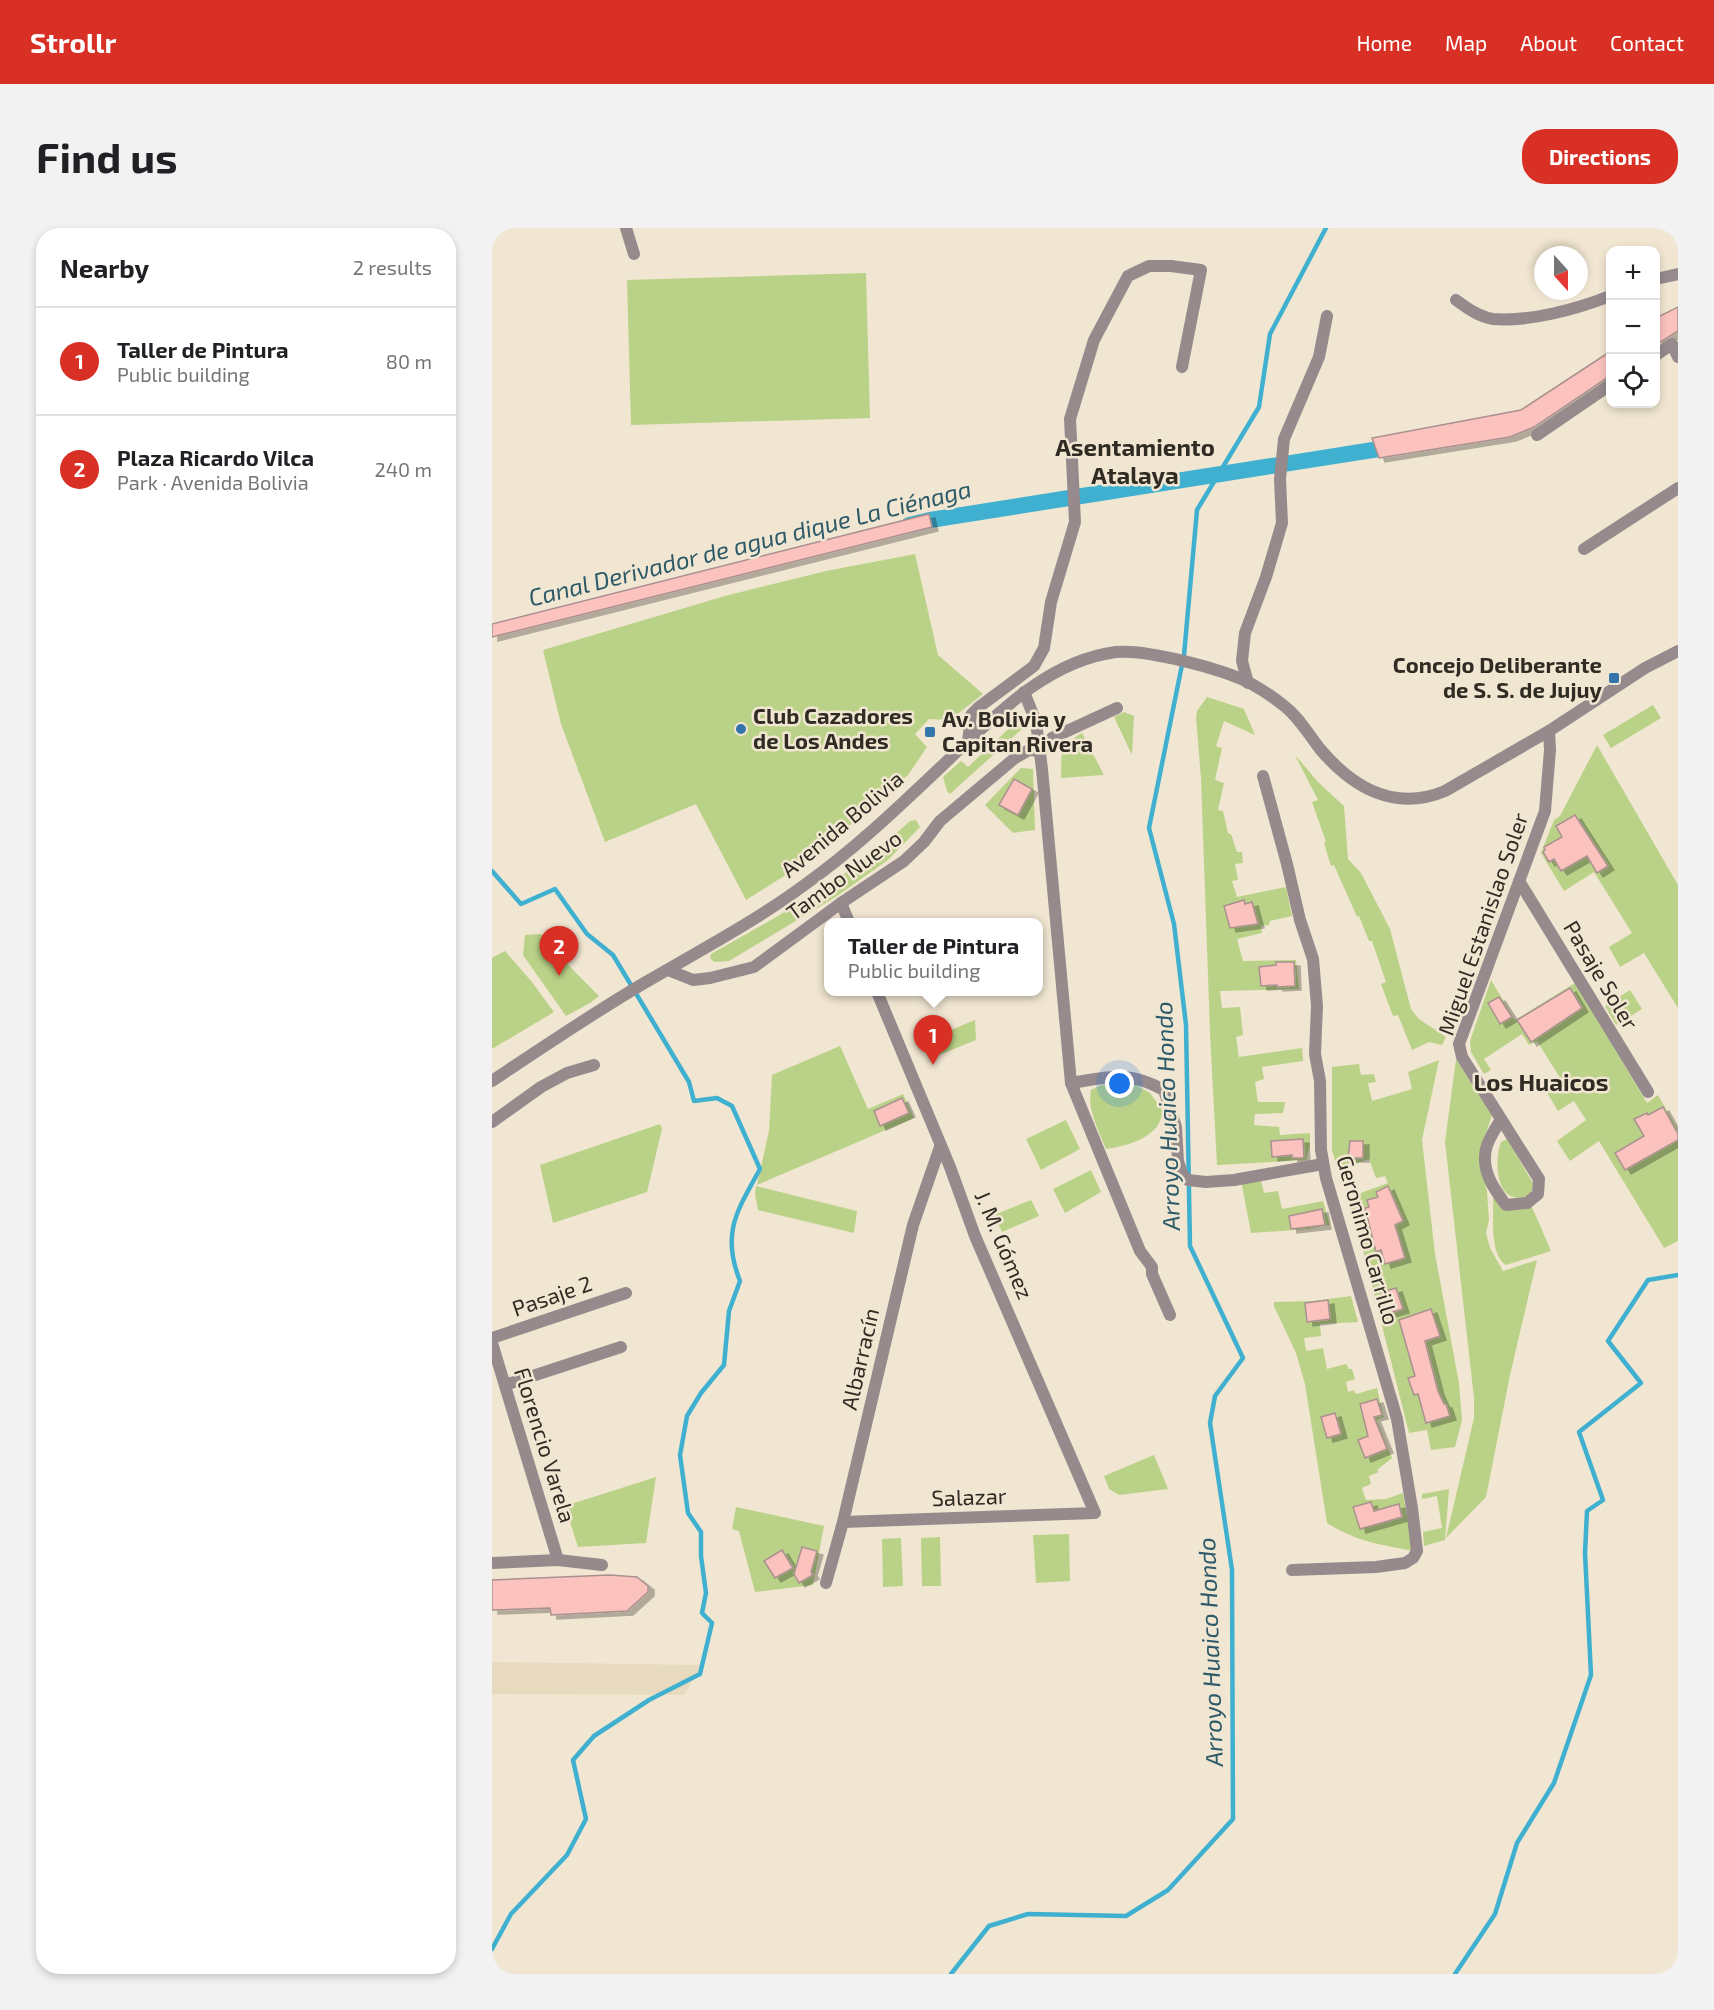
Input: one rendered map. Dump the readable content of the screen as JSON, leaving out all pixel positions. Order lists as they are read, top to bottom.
{
  "streets": {
    "street": [
      "Avenida Bolivia",
      "Tambo Nuevo",
      "Miguel Estanislao Soler",
      "Pasaje Soler",
      "Geronimo Carrillo",
      "J. M. Gómez",
      "Pasaje 2",
      "Albarracín",
      "Florencio Varela",
      "Salazar"
    ]
  },
  "crossings": [
    ["Avenida Bolivia", "Tambo Nuevo"],
    ["Avenida Bolivia", "Miguel Estanislao Soler"],
    ["Miguel Estanislao Soler", "Pasaje Soler"],
    ["J. M. Gómez", "Albarracín"],
    ["J. M. Gómez", "Salazar"],
    ["Pasaje 2", "Florencio Varela"],
    ["Albarracín", "Salazar"]
  ],
  "districts": ["Asentamiento Atalaya", "Los Huaicos"],
  "water": ["Canal Derivador de agua dique La Ciénaga", "Arroyo Huaico Hondo"],
  "places": {
    "transit": ["Concejo Deliberante de S. S. de Jujuy", "Av. Bolivia y Capitan Rivera"],
    "other": ["Club Cazadores de Los Andes"]
  },
  "north": "bottom",
  "page": {
    "header": "Strollr",
    "nav": [
      "Home",
      "Map",
      "About",
      "Contact"
    ],
    "buttons": "Directions",
    "title": "Find us",
    "heading": ["Nearby", "2 results"],
    "map_buttons": ["+", "−"],
    "list": [
      {
        "mark": "1",
        "name": "Taller de Pintura",
        "note": "Public building",
        "value": "80 m"
      },
      {
        "mark": "2",
        "name": "Plaza Ricardo Vilca",
        "note": "Park · Avenida Bolivia",
        "value": "240 m"
      }
    ],
    "popup": ["Taller de Pintura", "Public building"],
    "pins": ["2", "1"]
  }
}
